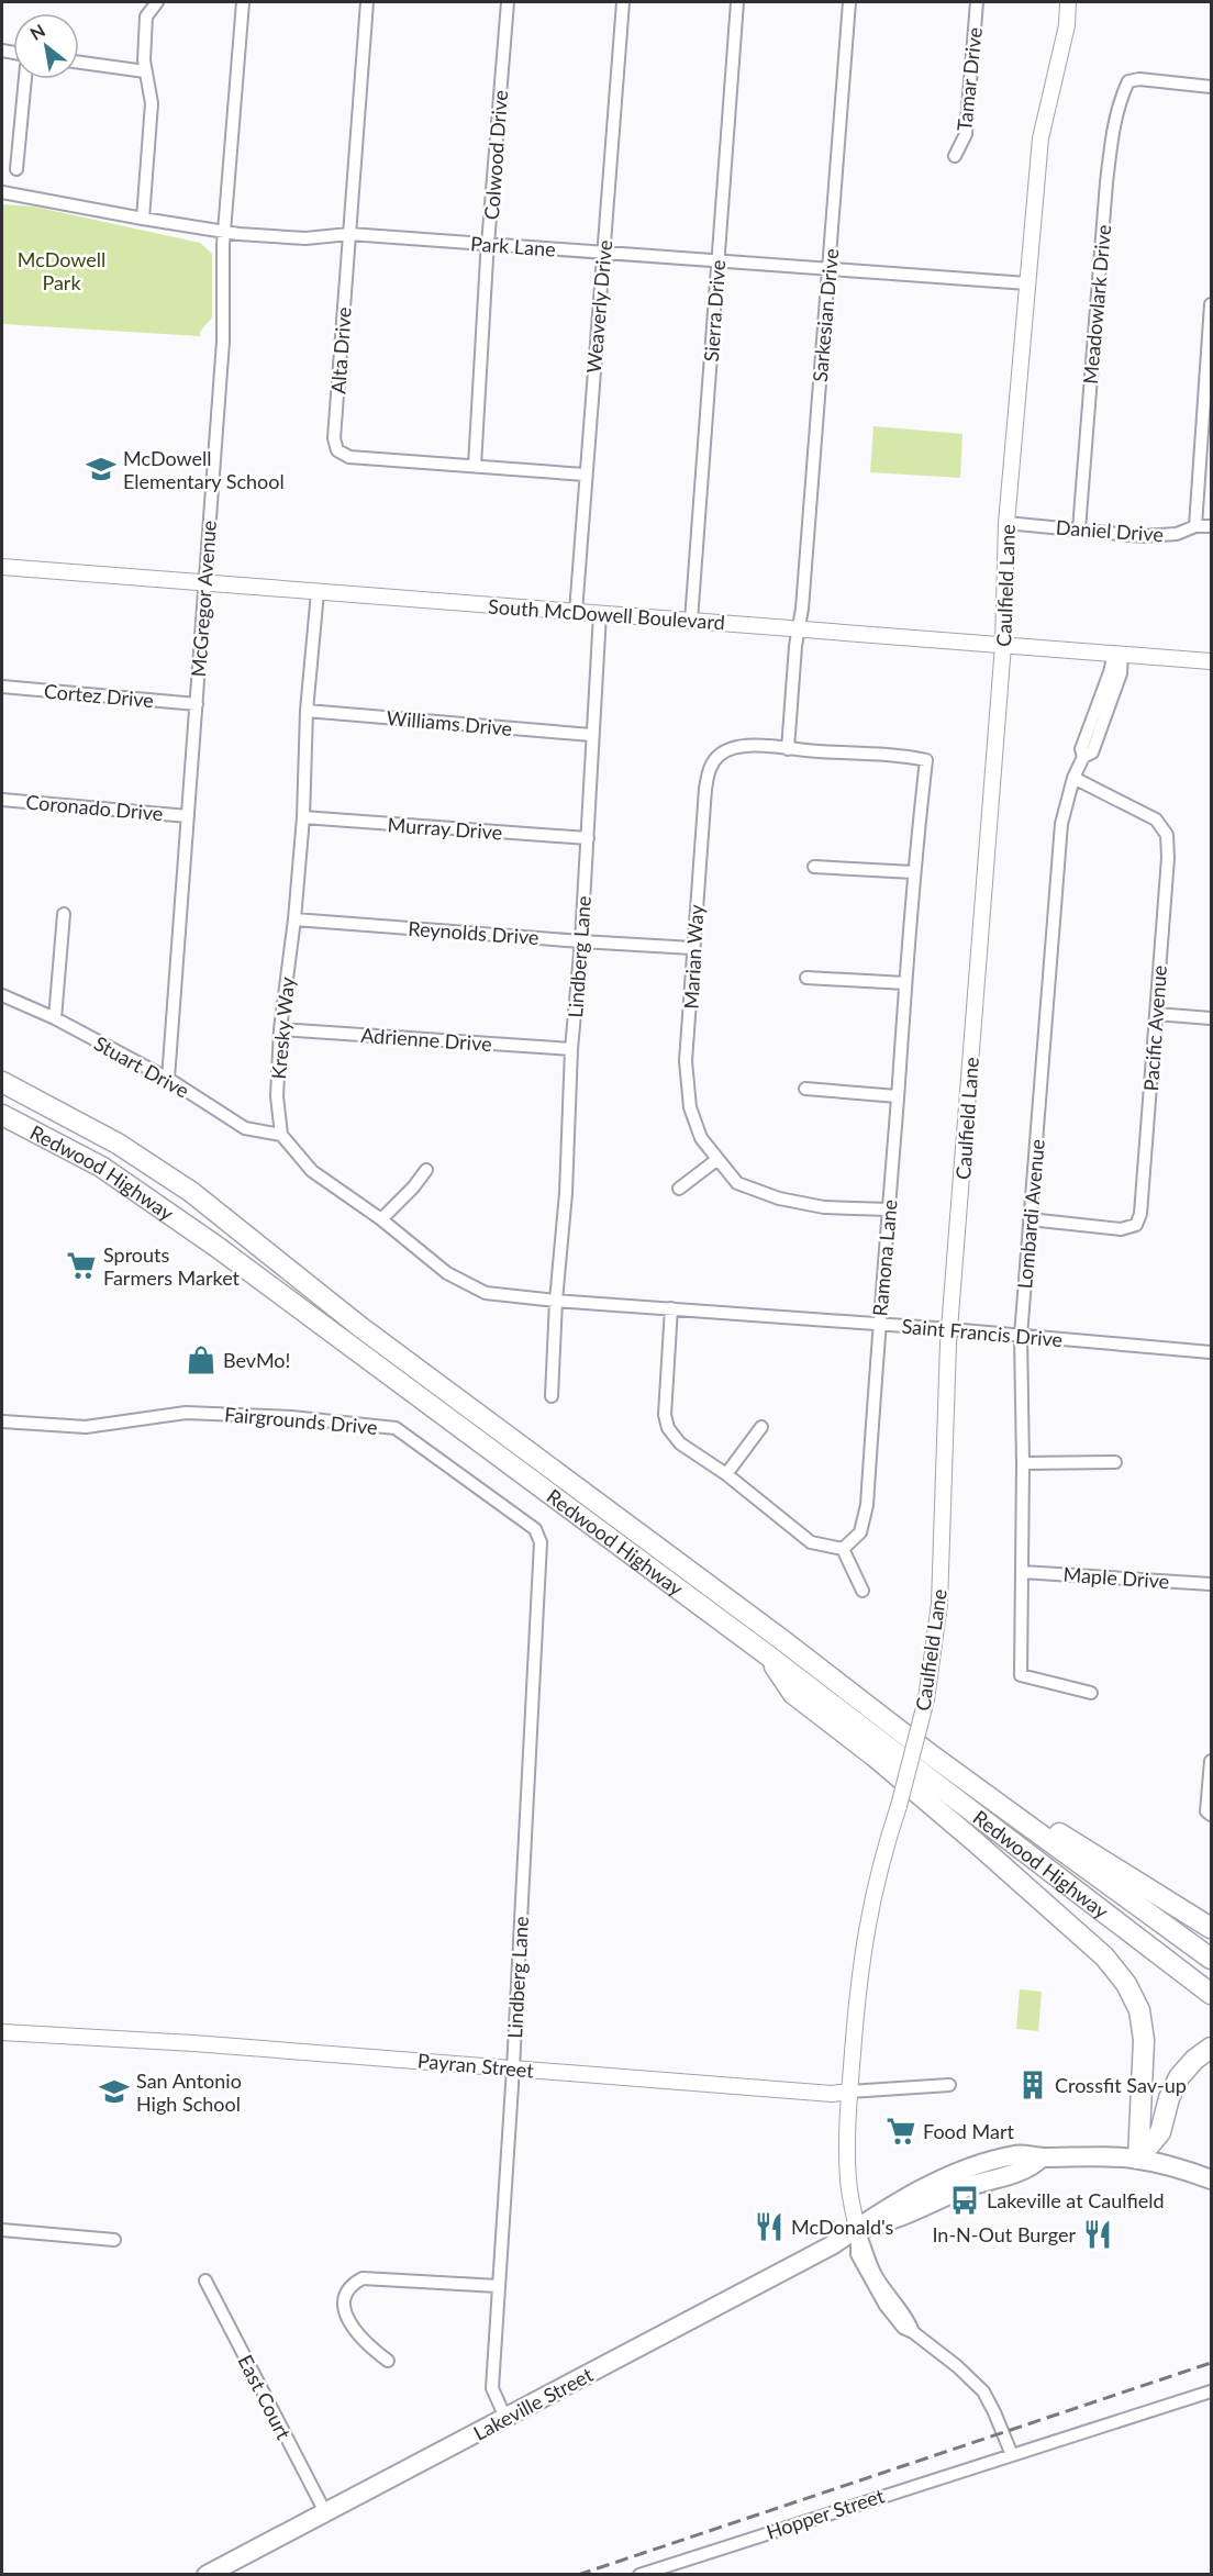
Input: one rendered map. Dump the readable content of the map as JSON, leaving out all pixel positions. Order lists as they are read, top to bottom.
{
  "streets": {
    "highway": ["Redwood Highway"],
    "main road": [
      "Caulfield Lane",
      "South McDowell Boulevard",
      "Payran Street",
      "Lakeville Street"
    ],
    "street": [
      "Tamar Drive",
      "Colwood Drive",
      "Park Lane",
      "Meadowlark Drive",
      "Weaverly Drive",
      "Sierra Drive",
      "Sarkesian Drive",
      "Alta Drive",
      "Daniel Drive",
      "McGregor Avenue",
      "Cortez Drive",
      "Williams Drive",
      "Coronado Drive",
      "Murray Drive",
      "Reynolds Drive",
      "Lindberg Lane",
      "Marian Way",
      "Kresky Way",
      "Pacific Avenue",
      "Adrienne Drive",
      "Stuart Drive",
      "Lombardi Avenue",
      "Ramona Lane",
      "Saint Francis Drive",
      "Fairgrounds Drive",
      "Maple Drive",
      "East Court",
      "Hopper Street"
    ]
  },
  "crossings": [
    ["Colwood Drive", "Park Lane"],
    ["Colwood Drive", "Alta Drive"],
    ["Park Lane", "Weaverly Drive"],
    ["Park Lane", "Sierra Drive"],
    ["Park Lane", "Sarkesian Drive"],
    ["Park Lane", "Alta Drive"],
    ["Park Lane", "Caulfield Lane"],
    ["Park Lane", "McGregor Avenue"],
    ["Meadowlark Drive", "Daniel Drive"],
    ["Weaverly Drive", "Alta Drive"],
    ["Weaverly Drive", "South McDowell Boulevard"],
    ["Sierra Drive", "South McDowell Boulevard"],
    ["Sarkesian Drive", "South McDowell Boulevard"],
    ["Daniel Drive", "Caulfield Lane"],
    ["Caulfield Lane", "South McDowell Boulevard"],
    ["Caulfield Lane", "Saint Francis Drive"],
    ["Caulfield Lane", "Payran Street"],
    ["Caulfield Lane", "Lakeville Street"],
    ["Caulfield Lane", "Hopper Street"],
    ["McGregor Avenue", "South McDowell Boulevard"],
    ["McGregor Avenue", "Cortez Drive"],
    ["McGregor Avenue", "Coronado Drive"],
    ["McGregor Avenue", "Stuart Drive"],
    ["South McDowell Boulevard", "Lindberg Lane"],
    ["South McDowell Boulevard", "Kresky Way"],
    ["South McDowell Boulevard", "Lombardi Avenue"],
    ["Williams Drive", "Lindberg Lane"],
    ["Williams Drive", "Kresky Way"],
    ["Murray Drive", "Lindberg Lane"],
    ["Murray Drive", "Kresky Way"],
    ["Reynolds Drive", "Lindberg Lane"],
    ["Reynolds Drive", "Marian Way"],
    ["Reynolds Drive", "Kresky Way"],
    ["Lindberg Lane", "Adrienne Drive"],
    ["Lindberg Lane", "Saint Francis Drive"],
    ["Lindberg Lane", "Fairgrounds Drive"],
    ["Lindberg Lane", "Payran Street"],
    ["Lindberg Lane", "Lakeville Street"],
    ["Marian Way", "Ramona Lane"],
    ["Kresky Way", "Adrienne Drive"],
    ["Kresky Way", "Stuart Drive"],
    ["Pacific Avenue", "Lombardi Avenue"],
    ["Lombardi Avenue", "Saint Francis Drive"],
    ["Lombardi Avenue", "Maple Drive"],
    ["Ramona Lane", "Saint Francis Drive"],
    ["East Court", "Lakeville Street"]
  ],
  "parks": ["McDowell Park"],
  "places": {
    "school or university": ["McDowell Elementary School", "San Antonio High School"],
    "supermarket": ["Sprouts Farmers Market", "Food Mart"],
    "shop": ["BevMo!"],
    "building": ["Crossfit Sav-up"],
    "bus stop": ["Lakeville at Caulfield"],
    "restaurant": ["McDonald's", "In-N-Out Burger"]
  },
  "north": "top left"
}
